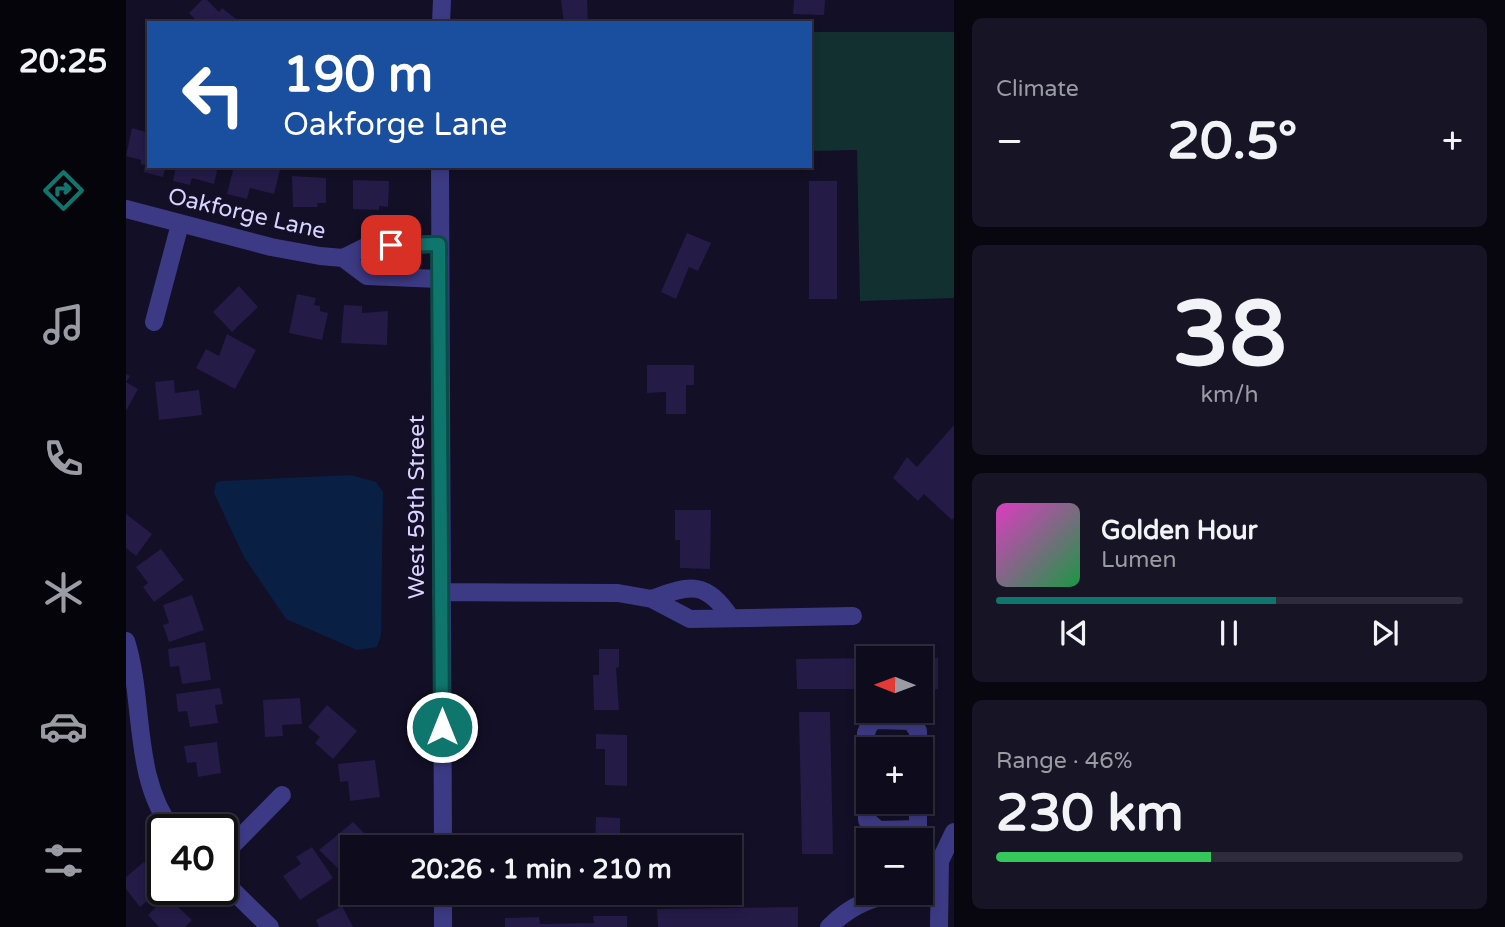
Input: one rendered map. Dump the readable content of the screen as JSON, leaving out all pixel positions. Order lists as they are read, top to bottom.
{
  "streets": {
    "street": ["Oakforge Lane", "West 59th Street"]
  },
  "crossings": [
    ["Oakforge Lane", "West 59th Street"]
  ],
  "north": "left",
  "page": {
    "tabs": "20:25",
    "tile": [
      "Climate",
      ["38", "km/h"],
      ["Range · 46%", "230 km"]
    ],
    "turn": ["190 m", "Oakforge Lane"],
    "heat": ["−", "20.5°", "+"],
    "song": ["Golden Hour", "Lumen"],
    "map_buttons": ["+", "−"],
    "limit": "40",
    "trip": "20:26 · 1 min · 210 m"
  }
}
